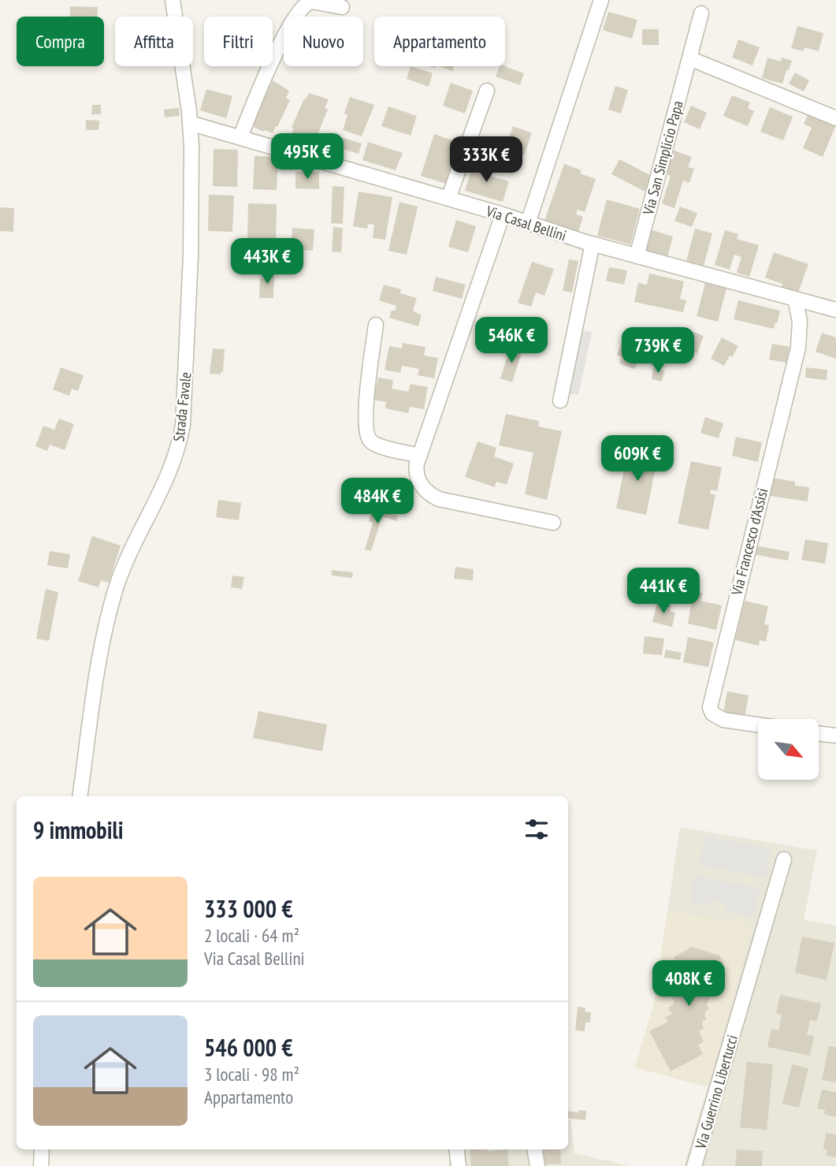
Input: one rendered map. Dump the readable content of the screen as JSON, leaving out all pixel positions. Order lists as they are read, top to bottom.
{
  "streets": {
    "street": [
      "Via San Simplicio Papa",
      "Via Casal Bellini",
      "Strada Favale",
      "Via Francesco d'Assisi",
      "Via Guerrino Libertucci"
    ]
  },
  "crossings": [
    ["Via San Simplicio Papa", "Via Casal Bellini"],
    ["Via Casal Bellini", "Strada Favale"],
    ["Via Casal Bellini", "Via Francesco d'Assisi"]
  ],
  "north": "bottom right",
  "page": {
    "chip": [
      "Compra",
      "Affitta",
      "Filtri",
      "Nuovo",
      "Appartamento"
    ],
    "price": [
      "495K €",
      "333K €",
      "443K €",
      "546K €",
      "739K €",
      "609K €",
      "484K €",
      "441K €",
      "408K €"
    ],
    "heading": "9 immobili",
    "list": [
      {
        "name": "333 000 €",
        "note": "2 locali · 64 m² · Via Casal Bellini"
      },
      {
        "name": "546 000 €",
        "note": "3 locali · 98 m² · Appartamento"
      }
    ]
  }
}
